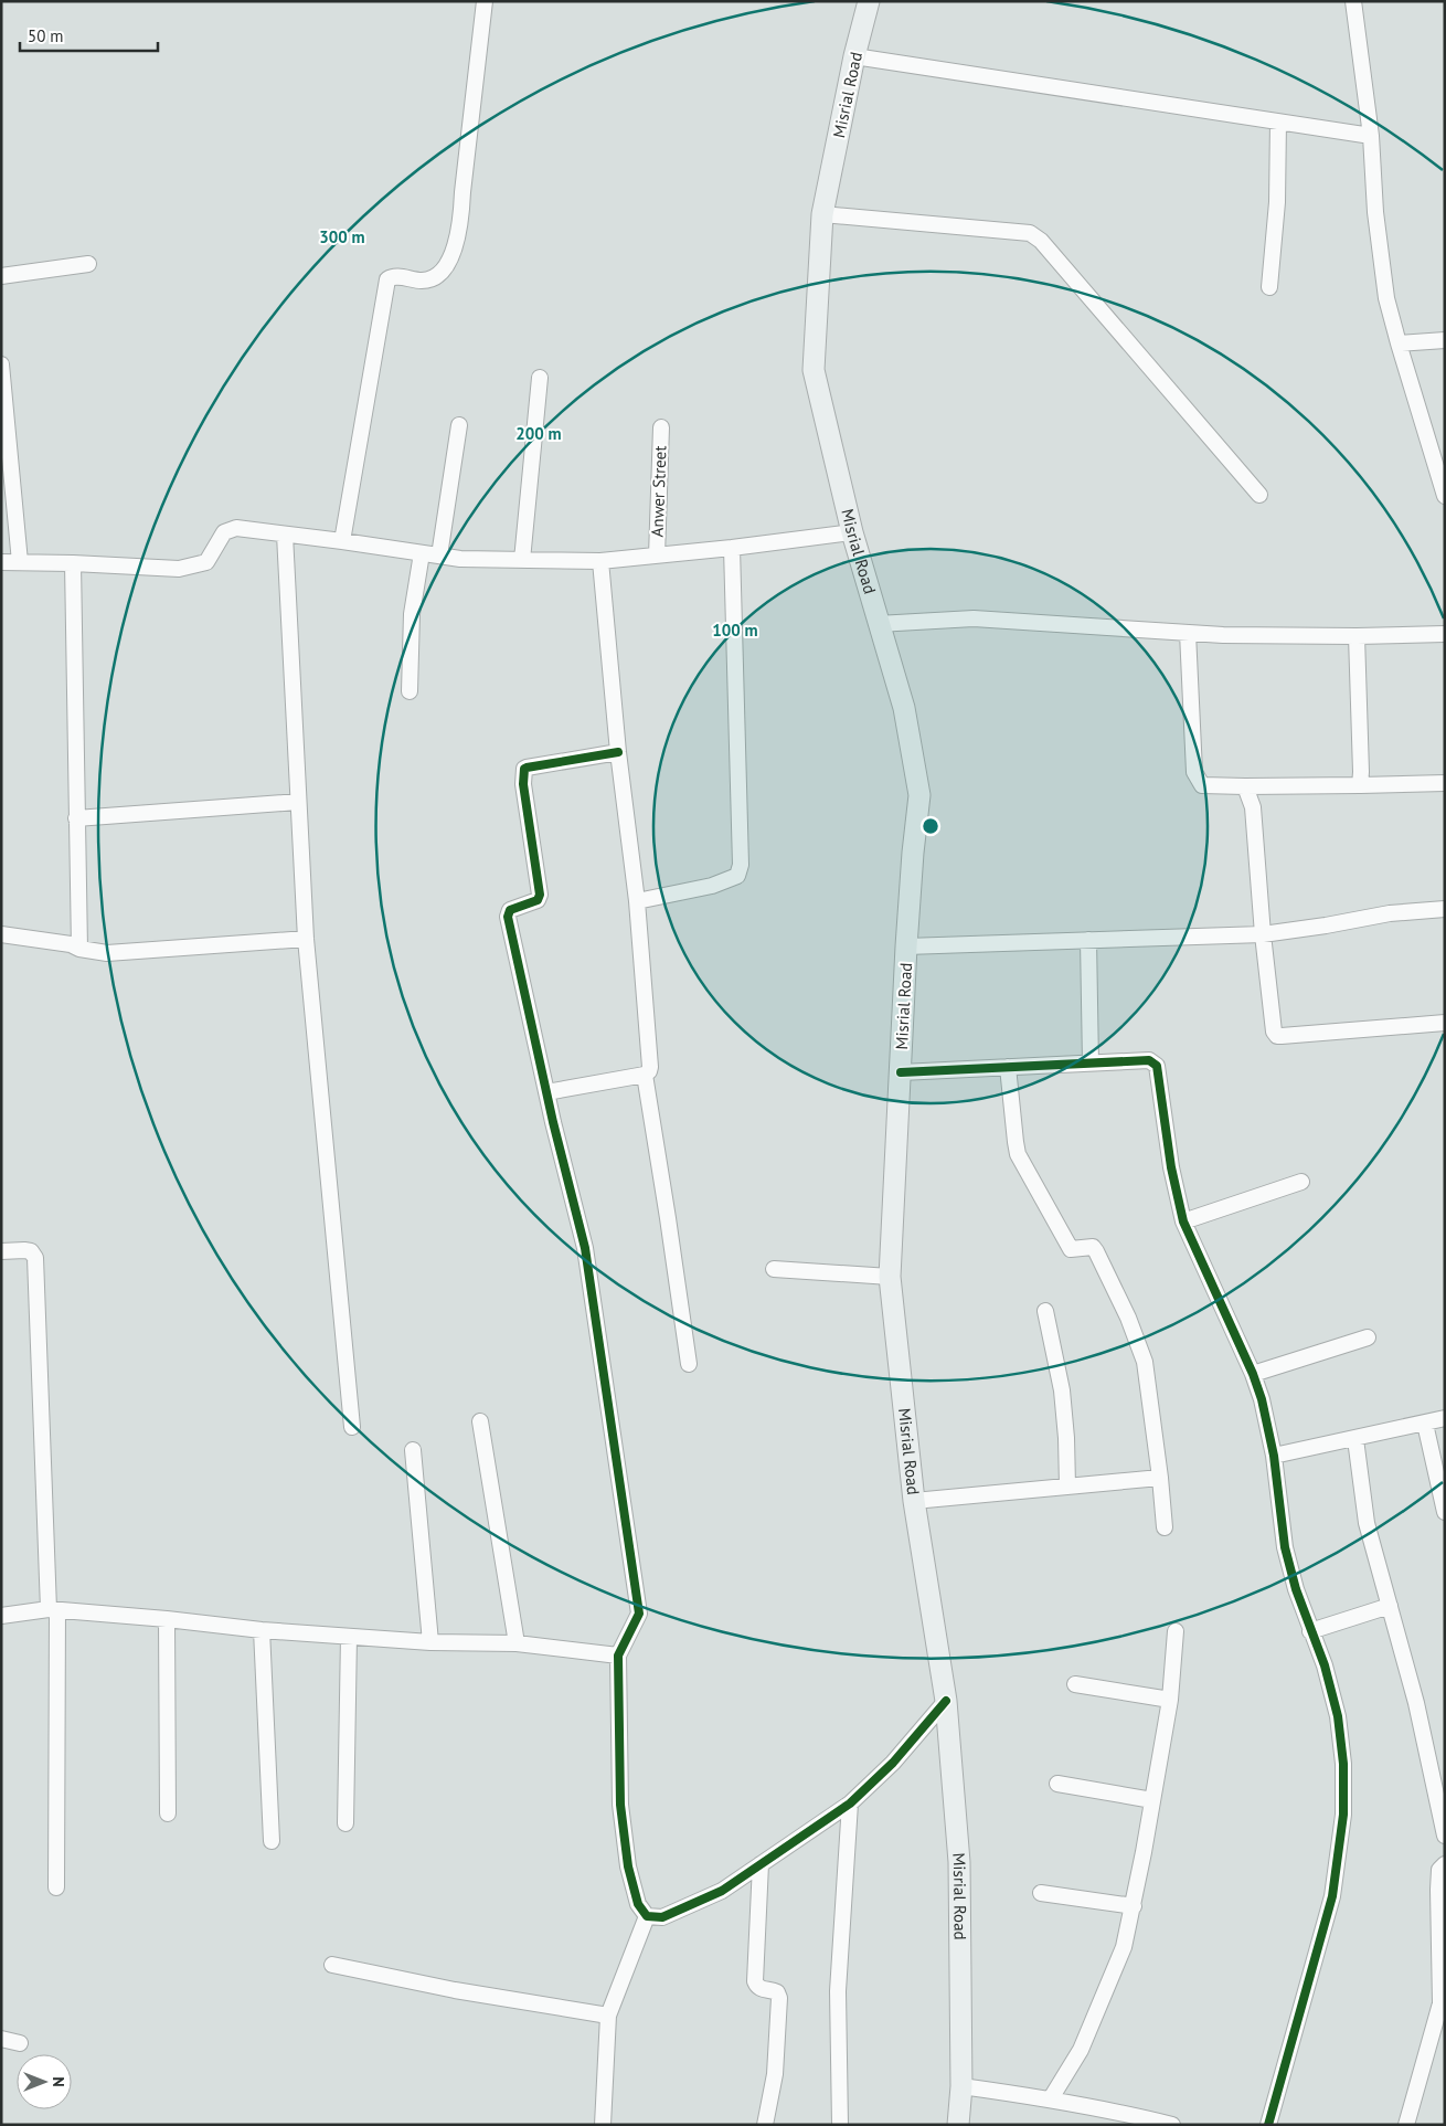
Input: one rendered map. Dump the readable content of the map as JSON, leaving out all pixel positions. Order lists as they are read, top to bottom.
{
  "streets": {
    "main road": ["Misrial Road"],
    "street": ["Anwer Street"]
  },
  "scale_bar": "50 m",
  "north": "right",
  "rings": ["300 m", "200 m", "100 m"]
}
